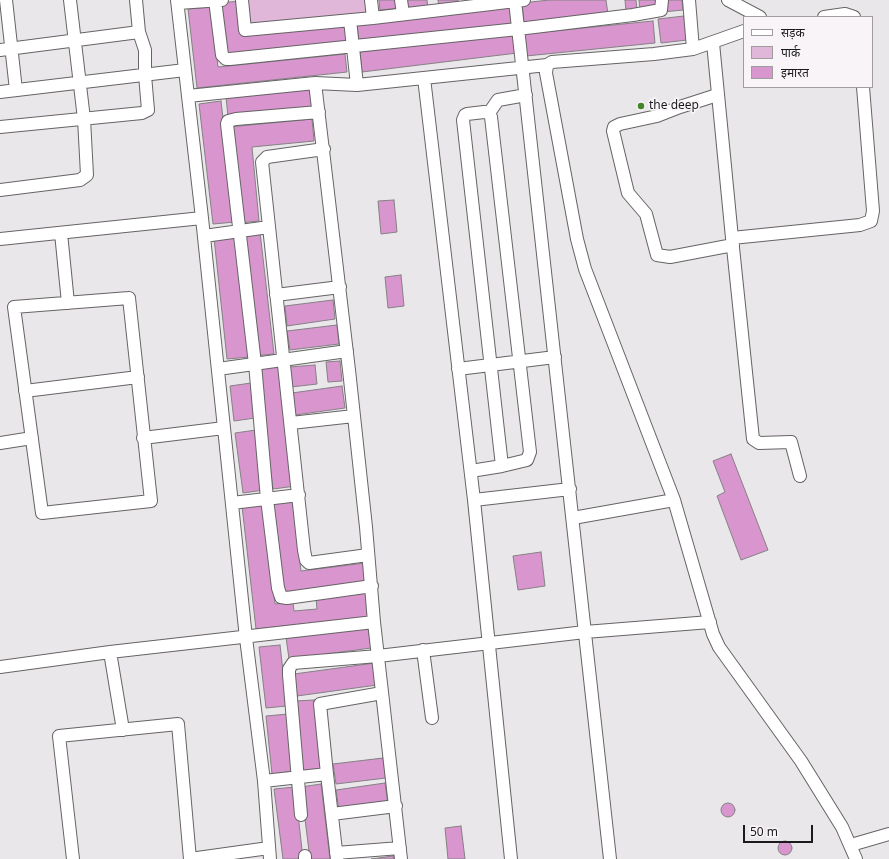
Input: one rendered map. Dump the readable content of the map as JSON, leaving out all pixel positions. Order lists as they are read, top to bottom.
{
  "places": ["the deep"],
  "legend": ["सड़क", "पार्क", "इमारत"],
  "scale_bar": "50 m"
}
